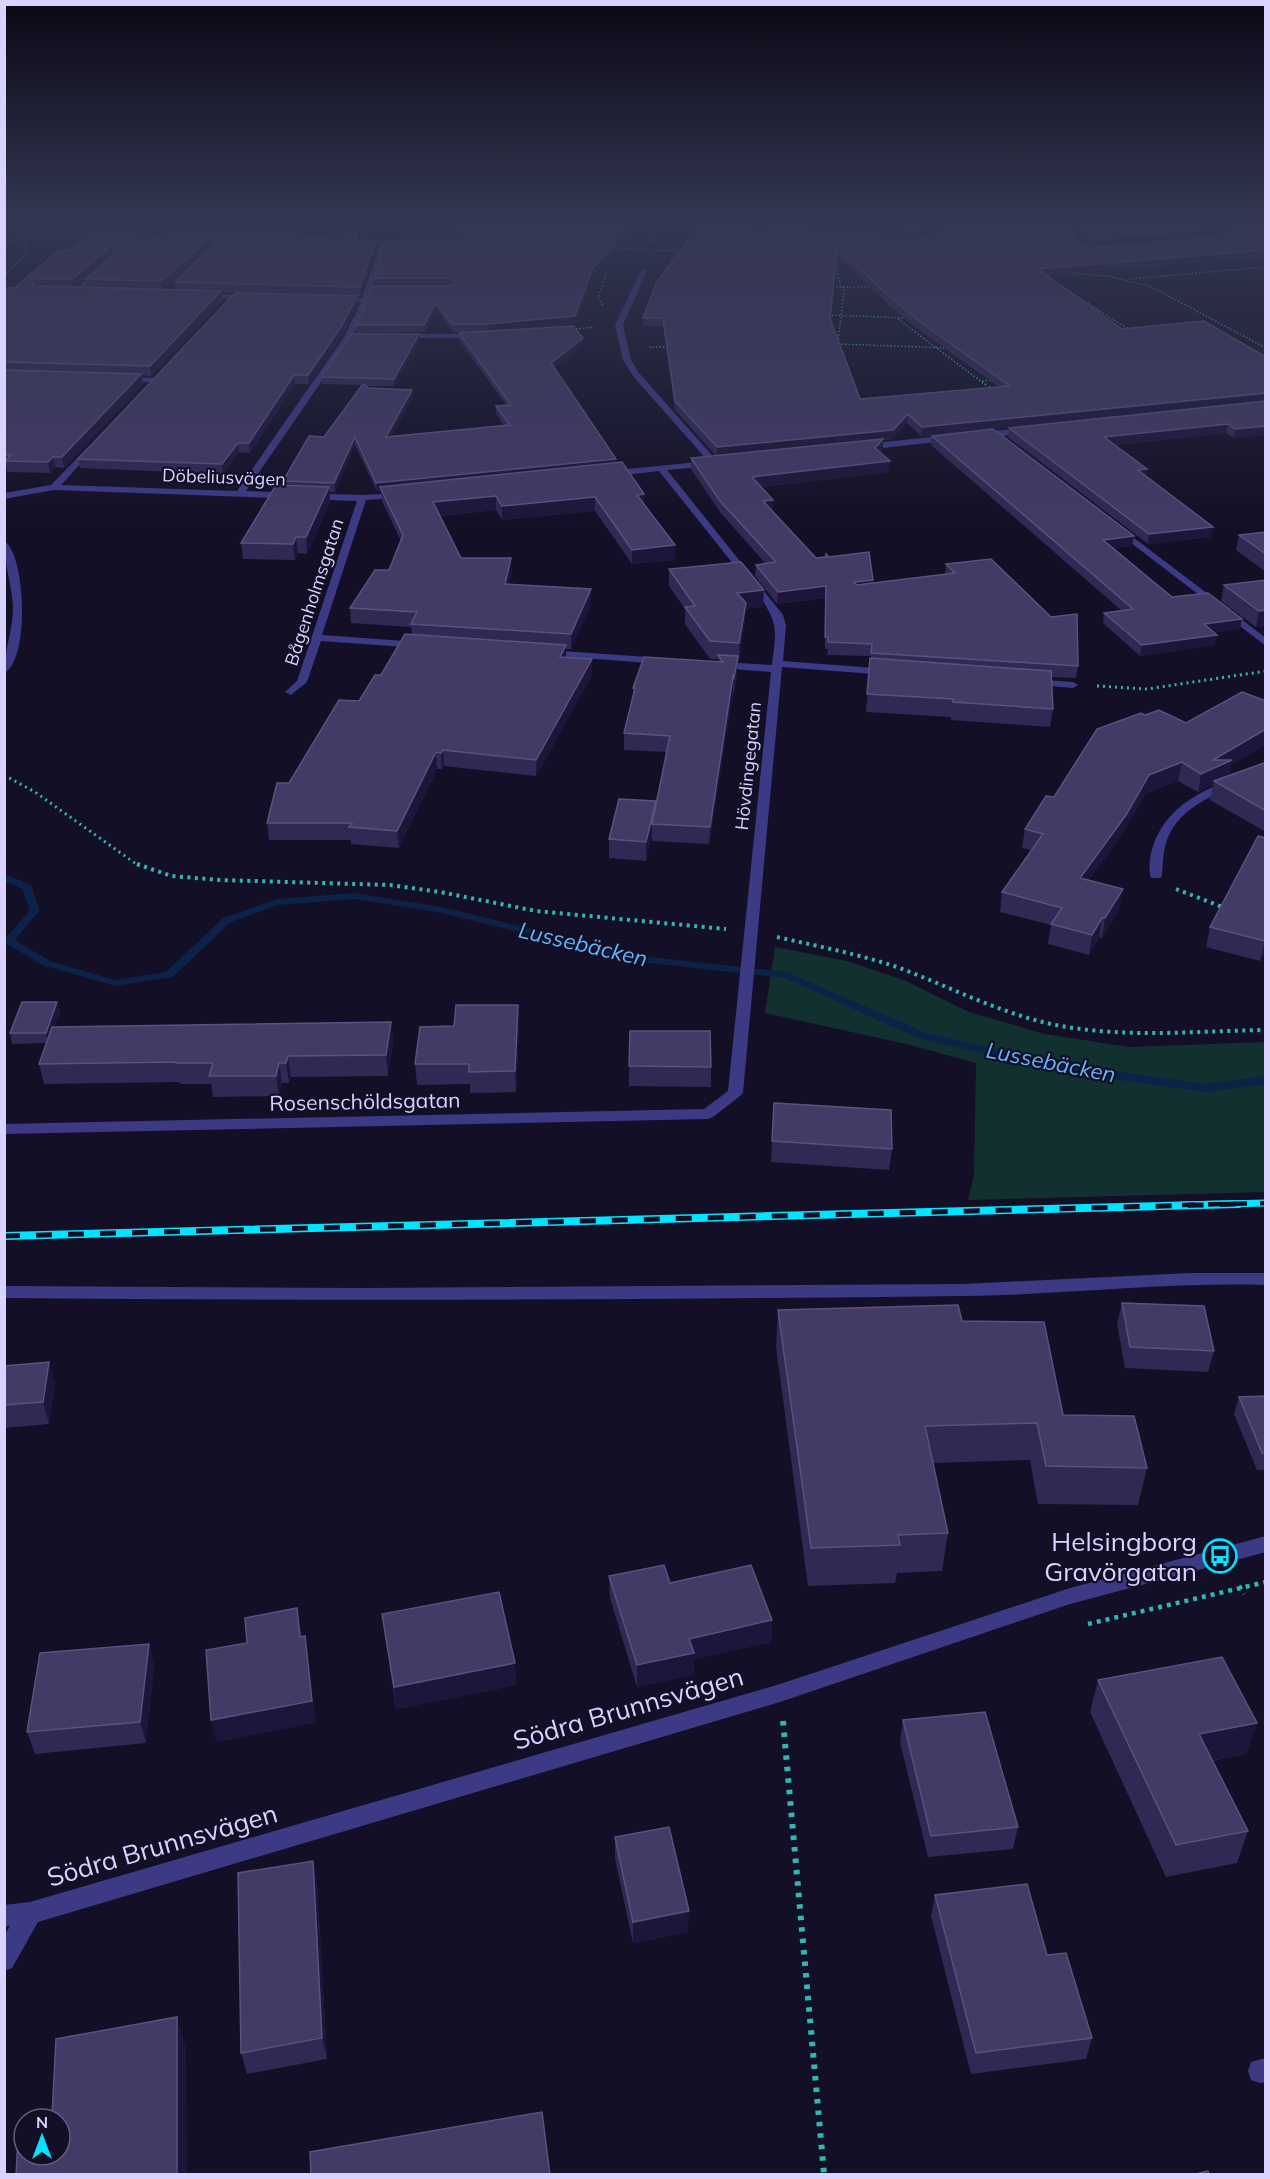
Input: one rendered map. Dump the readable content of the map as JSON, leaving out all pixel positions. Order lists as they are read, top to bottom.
{
  "streets": {
    "street": [
      "Döbeliusvägen",
      "Bågenholmsgatan",
      "Hövdingegatan",
      "Rosenschöldsgatan",
      "Södra Brunnsvägen"
    ]
  },
  "crossings": [
    ["Döbeliusvägen", "Bågenholmsgatan"],
    ["Hövdingegatan", "Rosenschöldsgatan"]
  ],
  "water": ["Lussebäcken"],
  "places": {
    "bus stop": ["Helsingborg Gravörgatan"]
  },
  "north": "top"
}
